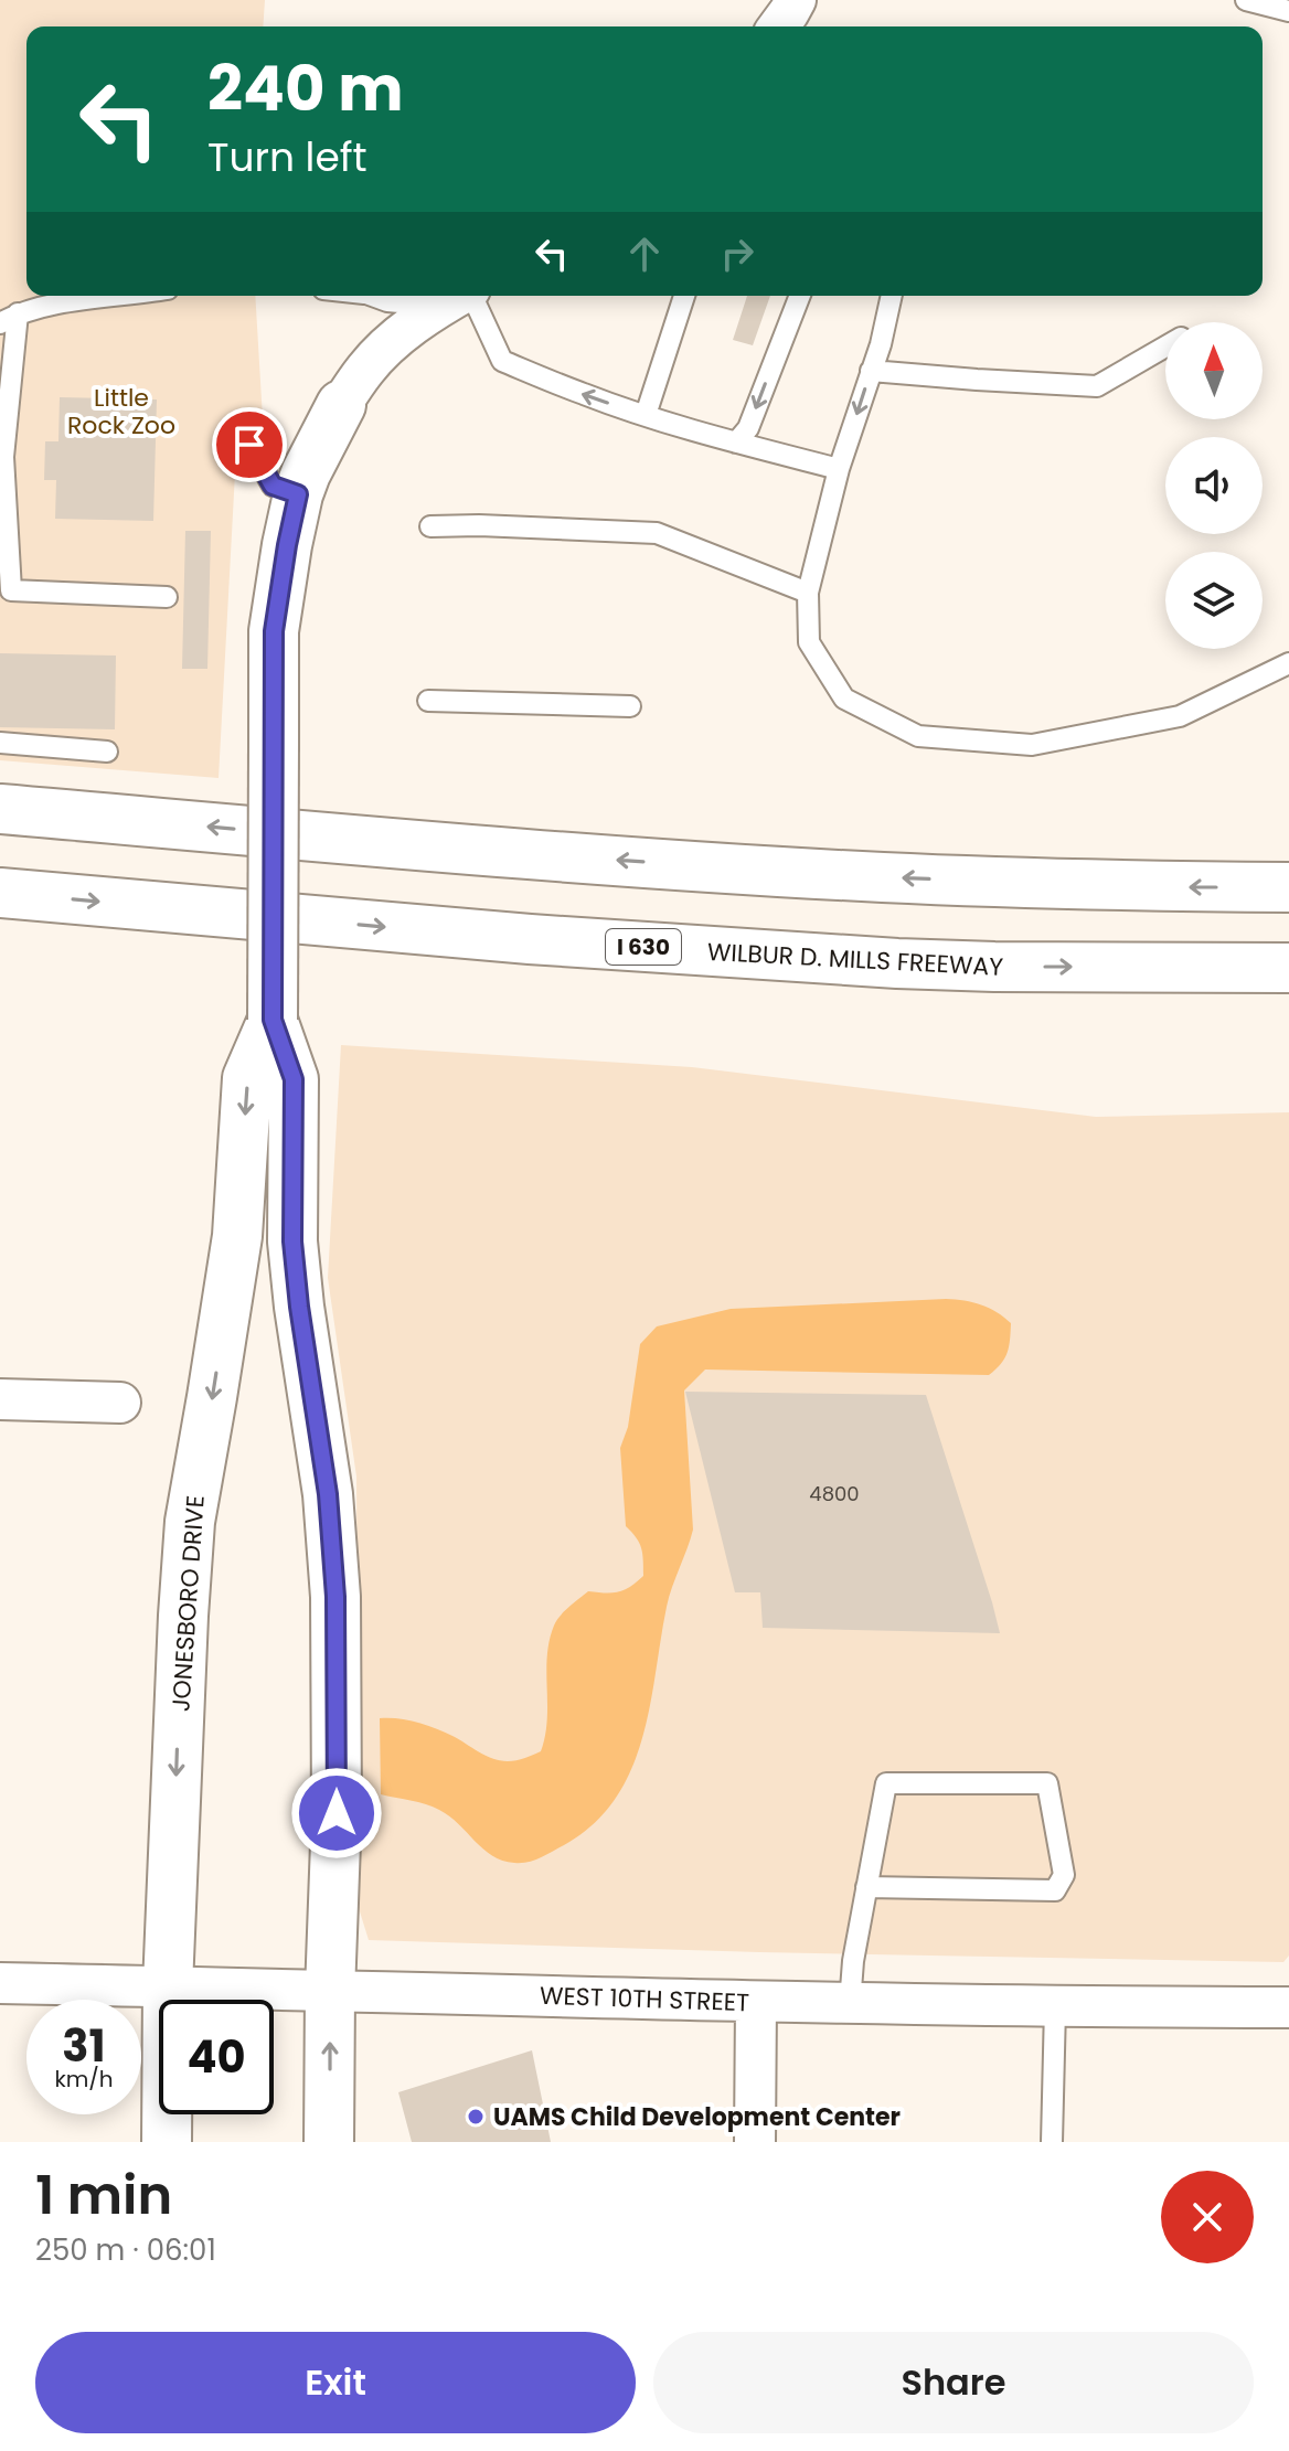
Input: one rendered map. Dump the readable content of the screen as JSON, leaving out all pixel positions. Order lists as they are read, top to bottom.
{
  "streets": {
    "main road": ["I 630", "WILBUR D. MILLS FREEWAY", "JONESBORO DRIVE"],
    "street": ["WEST 10TH STREET"]
  },
  "crossings": [
    ["JONESBORO DRIVE", "WEST 10TH STREET"]
  ],
  "parks": ["Little Rock Zoo"],
  "places": ["UAMS Child Development Center"],
  "house_numbers": ["4800"],
  "north": "top",
  "page": {
    "turn": ["240 m", "Turn left"],
    "speed": "31 km/h",
    "limit": "40",
    "heading": ["1 min", "250 m · 06:01"],
    "buttons": ["Exit", "Share"]
  }
}
